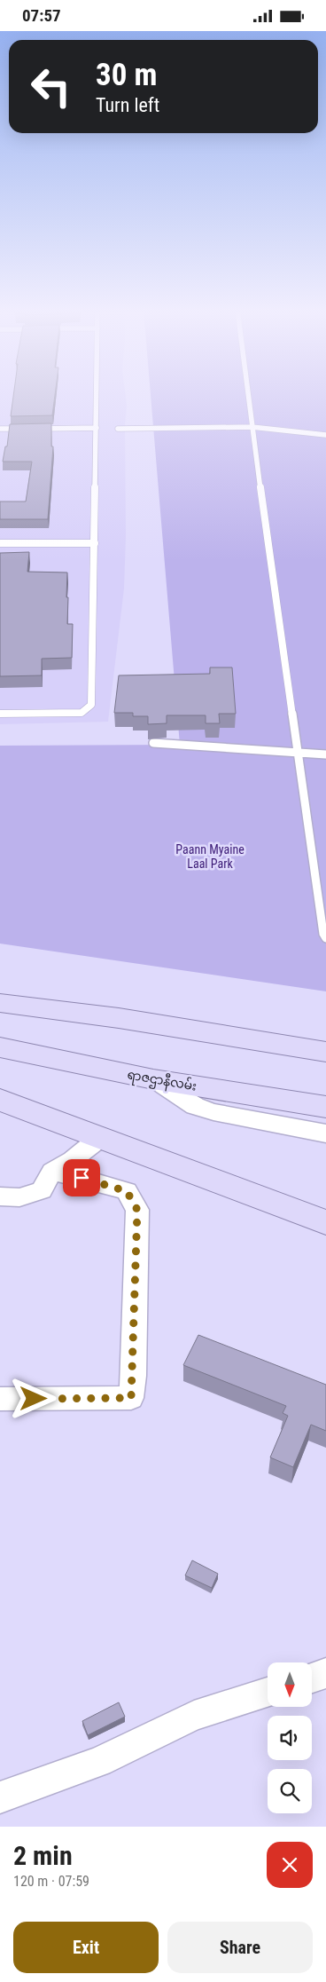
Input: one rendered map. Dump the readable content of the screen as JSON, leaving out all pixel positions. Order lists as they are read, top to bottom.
{
  "streets": {
    "main road": ["ရာဇဌာနီလမ်း"]
  },
  "parks": ["Paann Myaine Laal Park"],
  "north": "bottom",
  "page": {
    "status": "07:57",
    "turn": ["30 m", "Turn left"],
    "heading": ["2 min", "120 m · 07:59"],
    "buttons": ["Exit", "Share"]
  }
}
